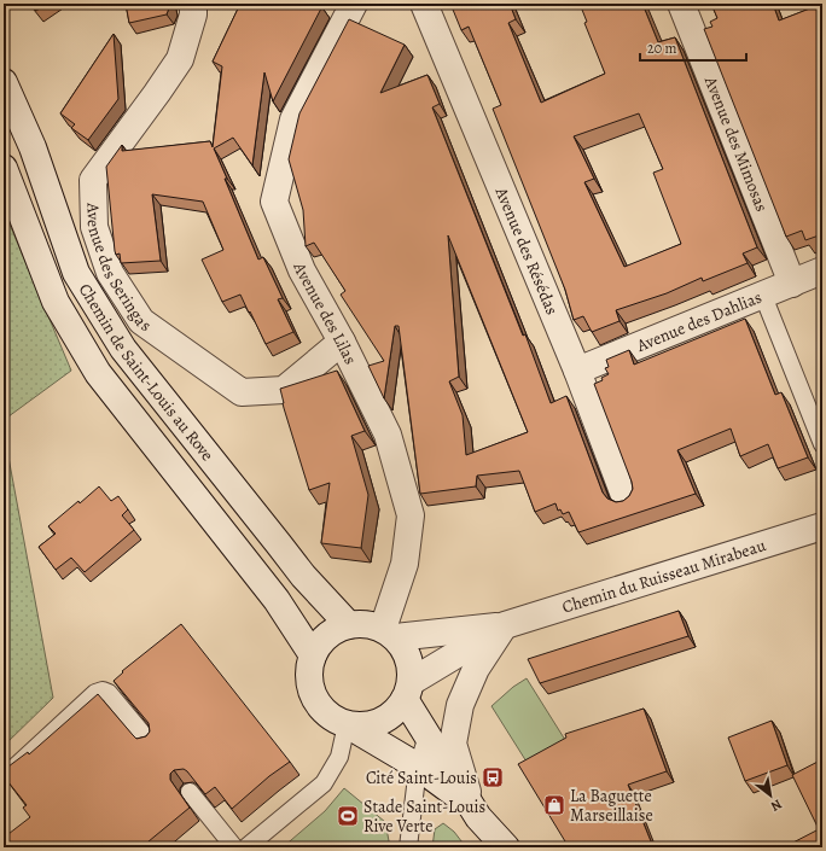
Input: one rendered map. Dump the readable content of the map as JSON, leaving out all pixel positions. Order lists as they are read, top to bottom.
{
  "streets": {
    "street": [
      "Avenue des Mimosas",
      "Avenue des Résédas",
      "Avenue des Seringas",
      "Avenue des Lilas",
      "Avenue des Dahlias",
      "Chemin de Saint-Louis au Rove",
      "Chemin du Ruisseau Mirabeau"
    ]
  },
  "crossings": [
    ["Avenue des Mimosas", "Avenue des Dahlias"],
    ["Avenue des Résédas", "Avenue des Dahlias"],
    ["Avenue des Seringas", "Avenue des Lilas"],
    ["Avenue des Lilas", "Chemin de Saint-Louis au Rove"],
    ["Avenue des Lilas", "Chemin du Ruisseau Mirabeau"],
    ["Chemin de Saint-Louis au Rove", "Chemin du Ruisseau Mirabeau"]
  ],
  "places": {
    "bus stop": ["Cité Saint-Louis"],
    "shop": ["La Baguette Marseillaise"],
    "sports": ["Stade Saint-Louis Rive Verte"]
  },
  "scale_bar": "20 m",
  "north": "bottom right"
}
